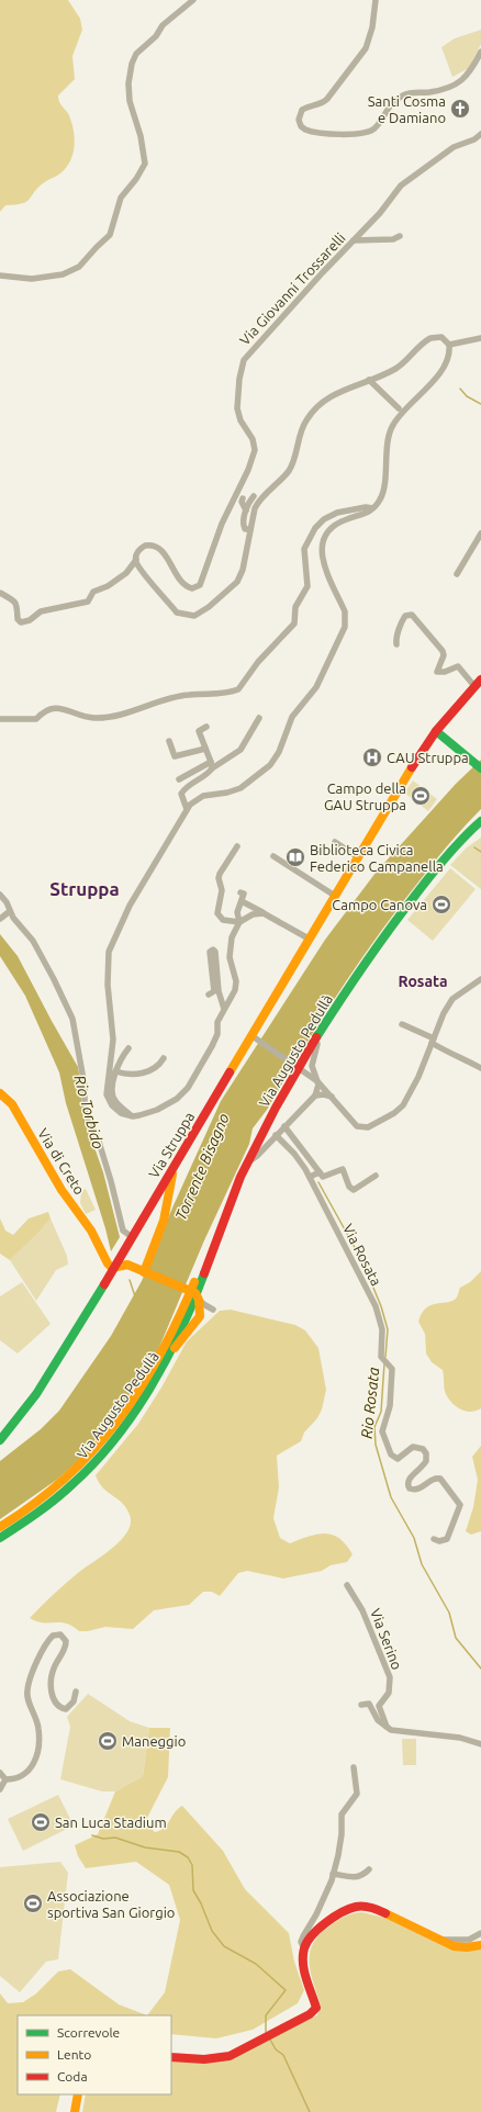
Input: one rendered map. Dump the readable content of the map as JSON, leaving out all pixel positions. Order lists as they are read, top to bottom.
{
  "streets": {
    "main road": ["Via Augusto Pedullà", "Via Struppa", "Via di Creto"],
    "street": ["Via Giovanni Trossarelli", "Via Rosata", "Via Serino"]
  },
  "crossings": [
    ["Via Struppa", "Via di Creto"]
  ],
  "districts": ["Struppa", "Rosata"],
  "water": ["Rio Torbido", "Torrente Bisagno", "Rio Rosata"],
  "places": {
    "church": ["Santi Cosma e Damiano"],
    "hospital": ["CAU Struppa"],
    "sports": [
      "Campo della GAU Struppa",
      "Campo Canova",
      "Maneggio",
      "San Luca Stadium",
      "Associazione sportiva San Giorgio"
    ],
    "library": ["Biblioteca Civica Federico Campanella"]
  },
  "legend": ["Scorrevole", "Lento", "Coda"]
}
